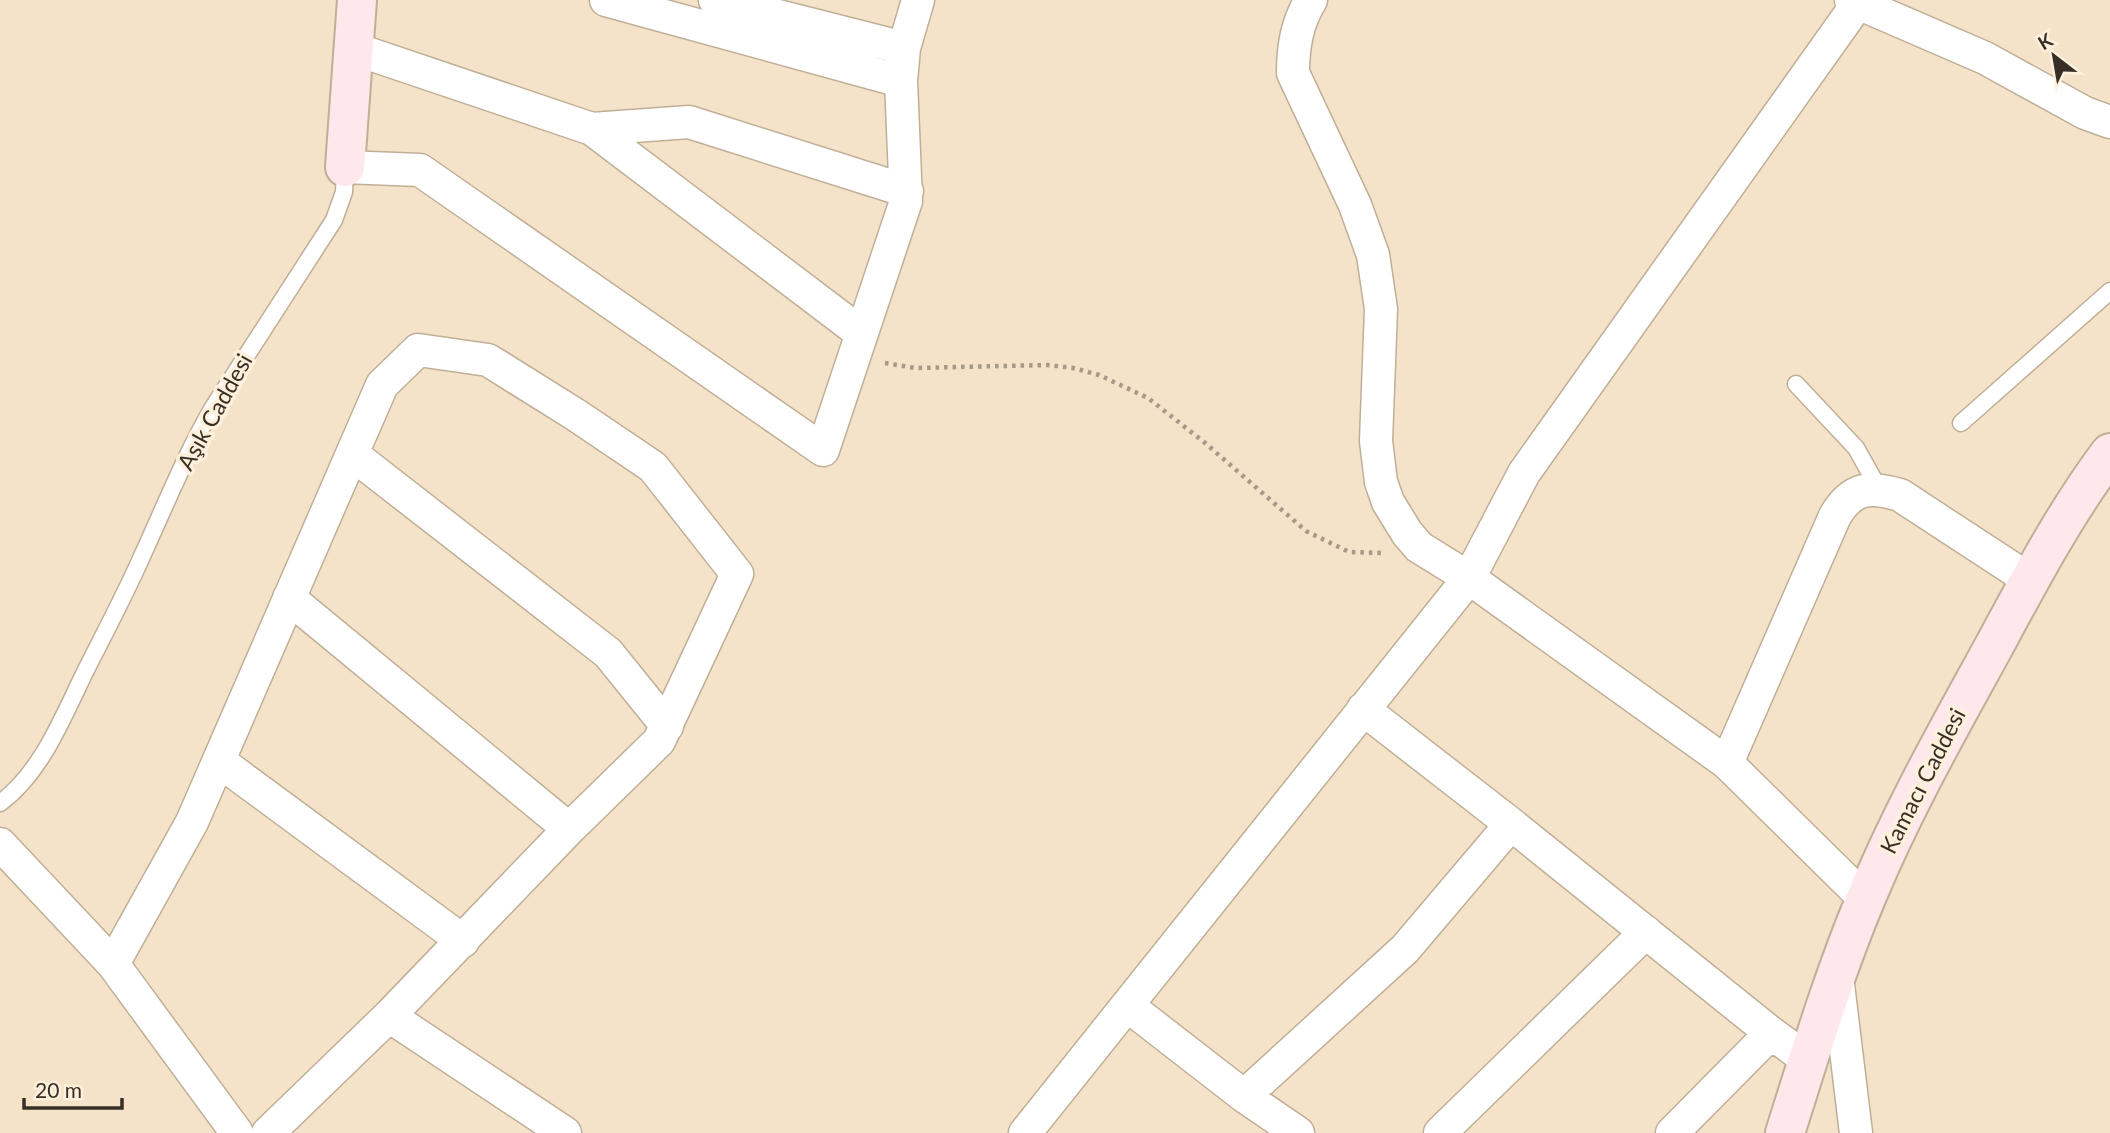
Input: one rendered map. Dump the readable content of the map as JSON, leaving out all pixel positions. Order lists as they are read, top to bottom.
{
  "streets": {
    "street": ["Aşık Caddesi", "Kamacı Caddesi"]
  },
  "scale_bar": "20 m",
  "north": "top left"
}
